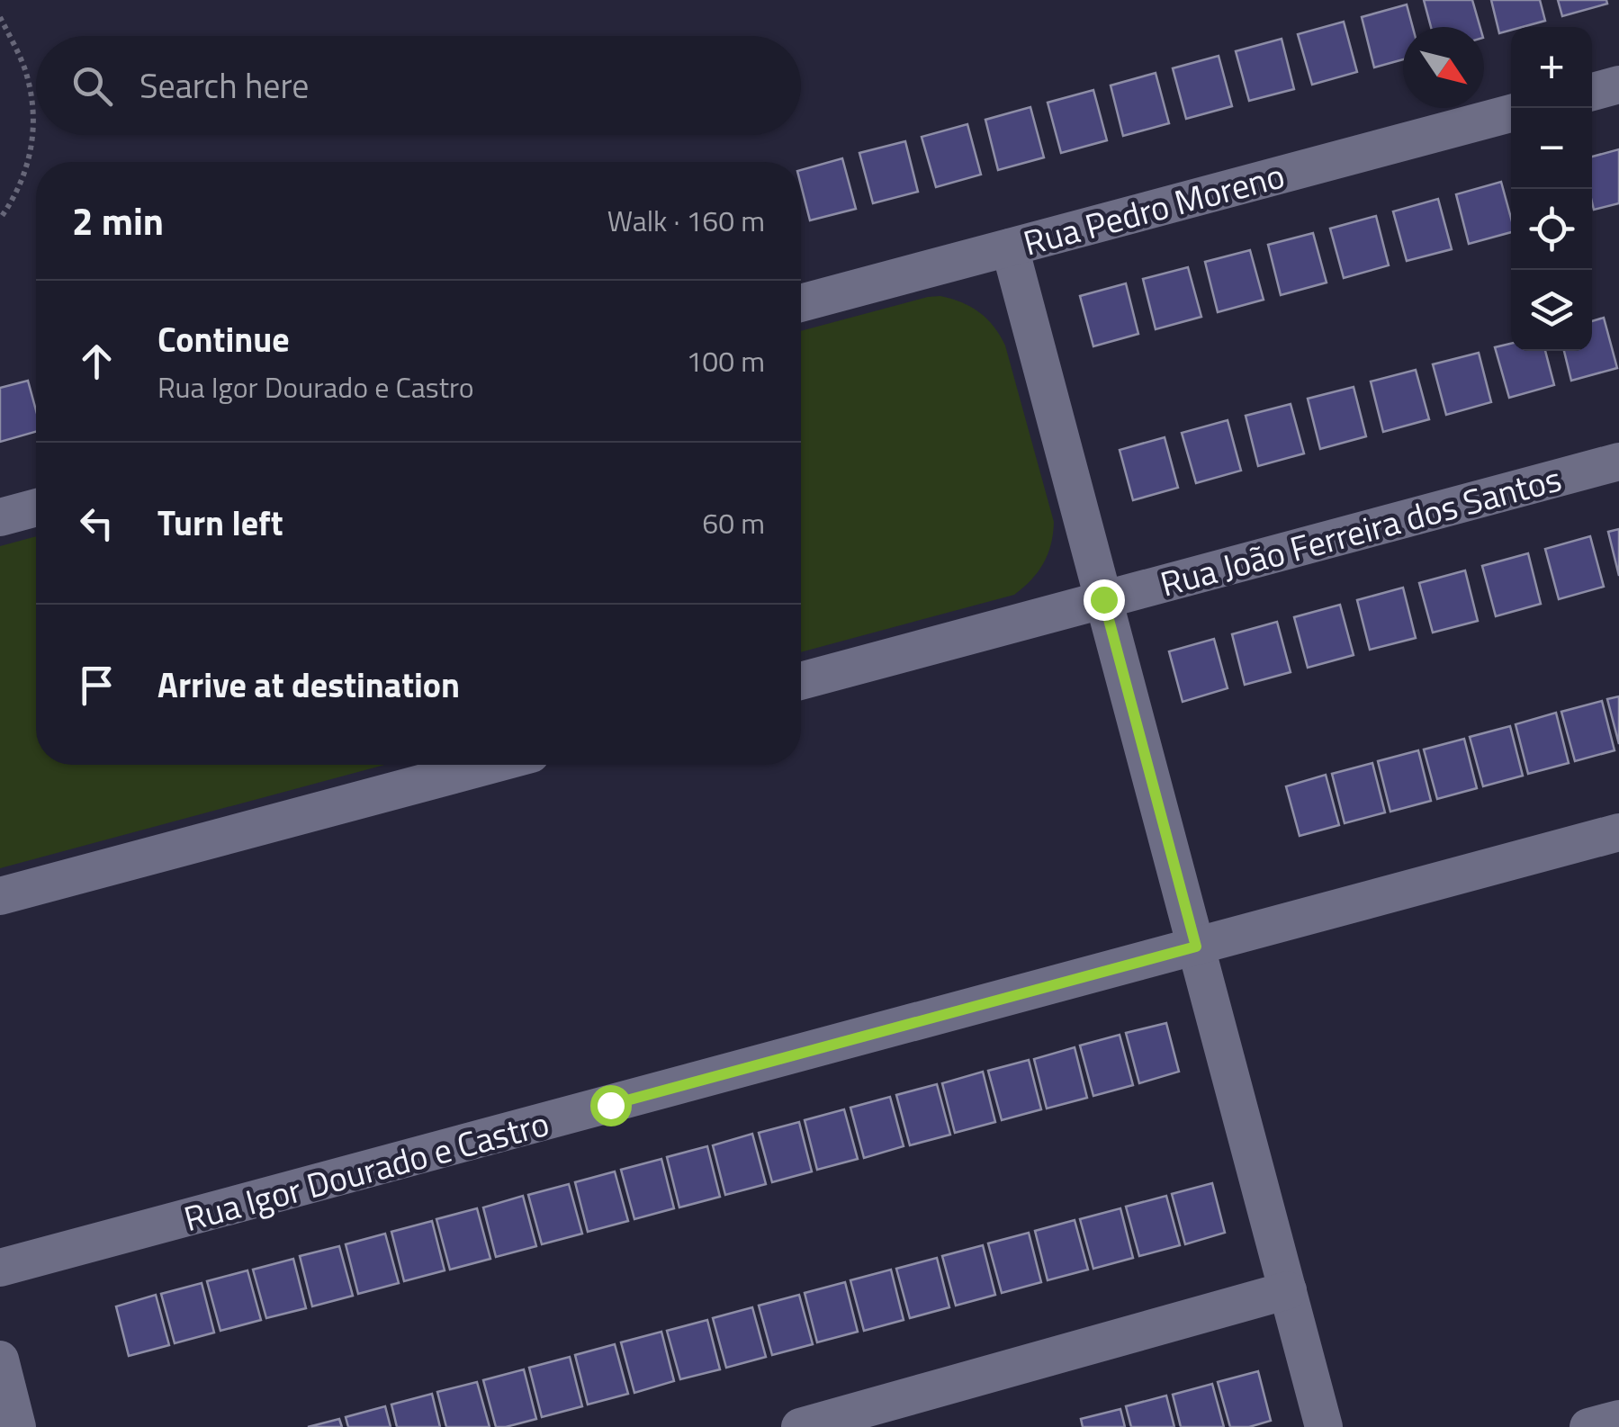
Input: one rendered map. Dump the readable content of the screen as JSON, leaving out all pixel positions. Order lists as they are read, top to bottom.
{
  "streets": {
    "street": ["Rua Pedro Moreno", "Rua João Ferreira dos Santos", "Rua Igor Dourado e Castro"]
  },
  "north": "bottom right",
  "page": {
    "map_buttons": ["+", "−"],
    "search": "Search here",
    "heading": ["2 min", "Walk · 160 m"],
    "list": [
      ["Continue", "Rua Igor Dourado e Castro", "100 m"],
      ["Turn left", "60 m"],
      "Arrive at destination"
    ]
  }
}
